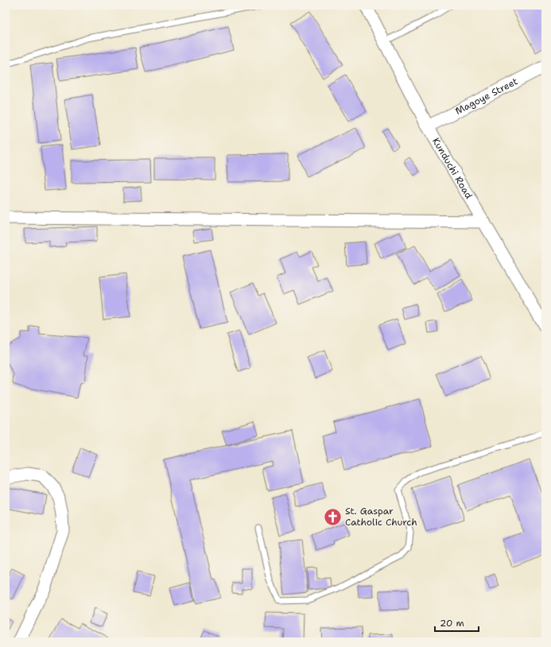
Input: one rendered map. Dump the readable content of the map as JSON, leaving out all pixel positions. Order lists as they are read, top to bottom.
{
  "streets": {
    "street": ["Magoye Street", "Kunduchi Road"]
  },
  "crossings": [
    ["Magoye Street", "Kunduchi Road"]
  ],
  "places": {
    "church": ["St. Gaspar Catholic Church"]
  },
  "scale_bar": "20 m"
}
